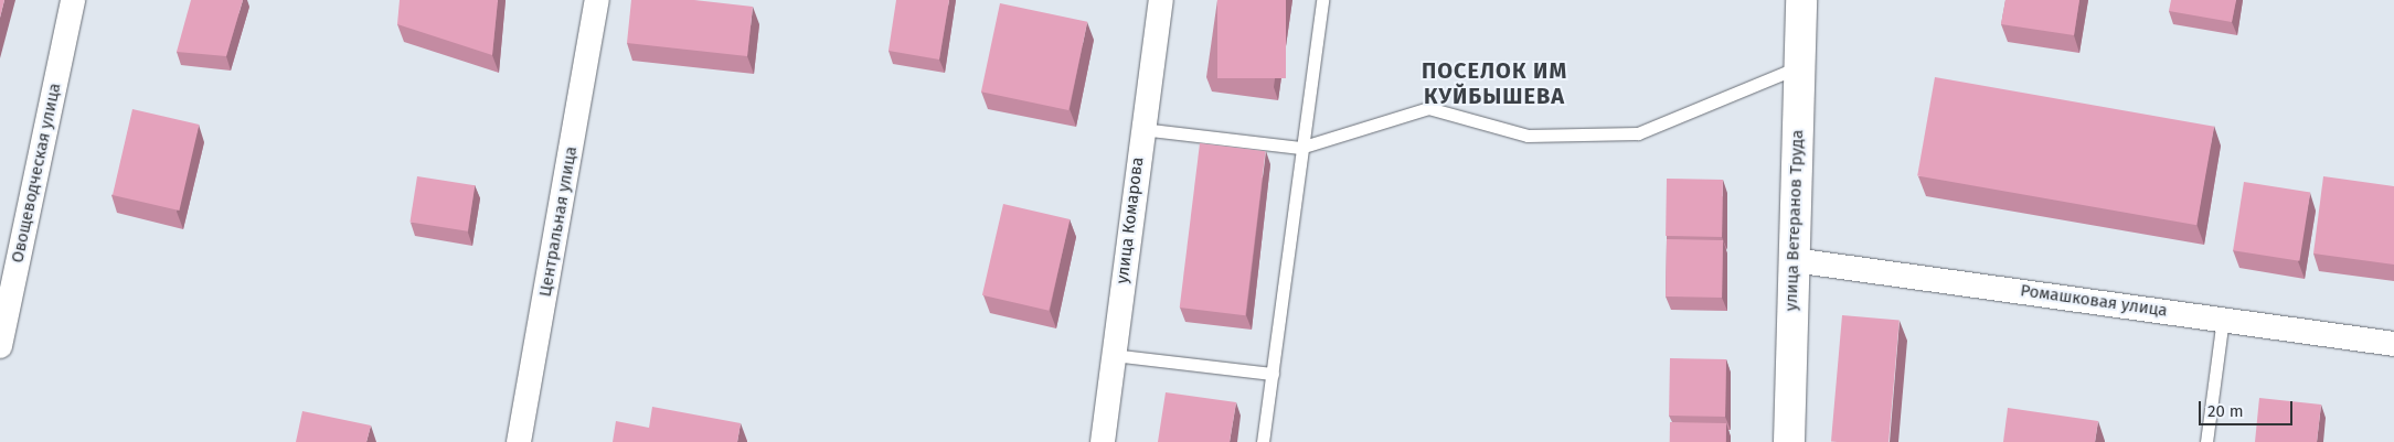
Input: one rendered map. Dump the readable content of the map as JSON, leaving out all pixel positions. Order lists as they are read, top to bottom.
{
  "streets": {
    "street": [
      "Овощеводческая улица",
      "улица Комарова",
      "улица Ветеранов Труда",
      "Центральная улица",
      "Ромашковая улица"
    ]
  },
  "crossings": [
    ["улица Ветеранов Труда", "Ромашковая улица"]
  ],
  "districts": ["ПОСЕЛОК ИМ КУЙБЫШЕВА"],
  "scale_bar": "20 m"
}
